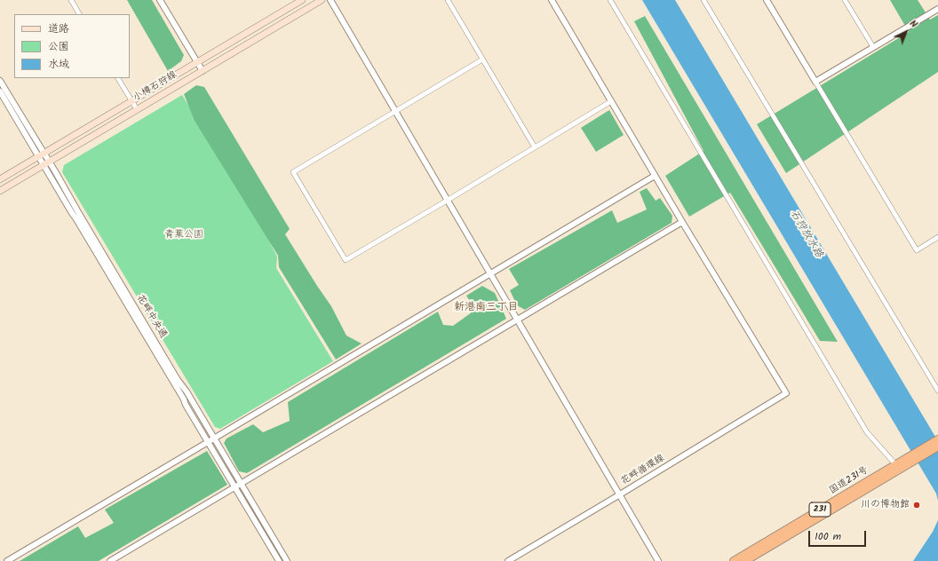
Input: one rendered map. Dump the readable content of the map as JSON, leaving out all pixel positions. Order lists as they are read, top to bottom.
{
  "streets": {
    "highway": ["国道231号", "231"],
    "main road": ["小樽石狩線"],
    "street": ["花畔中央通", "花畔循環線"]
  },
  "crossings": [
    ["小樽石狩線", "花畔中央通"]
  ],
  "districts": ["新港南三丁目"],
  "water": ["石狩放水路"],
  "parks": ["青葉公園"],
  "places": ["川の博物館"],
  "legend": ["道路", "公園", "水域"],
  "scale_bar": "100 m",
  "north": "top right"
}
